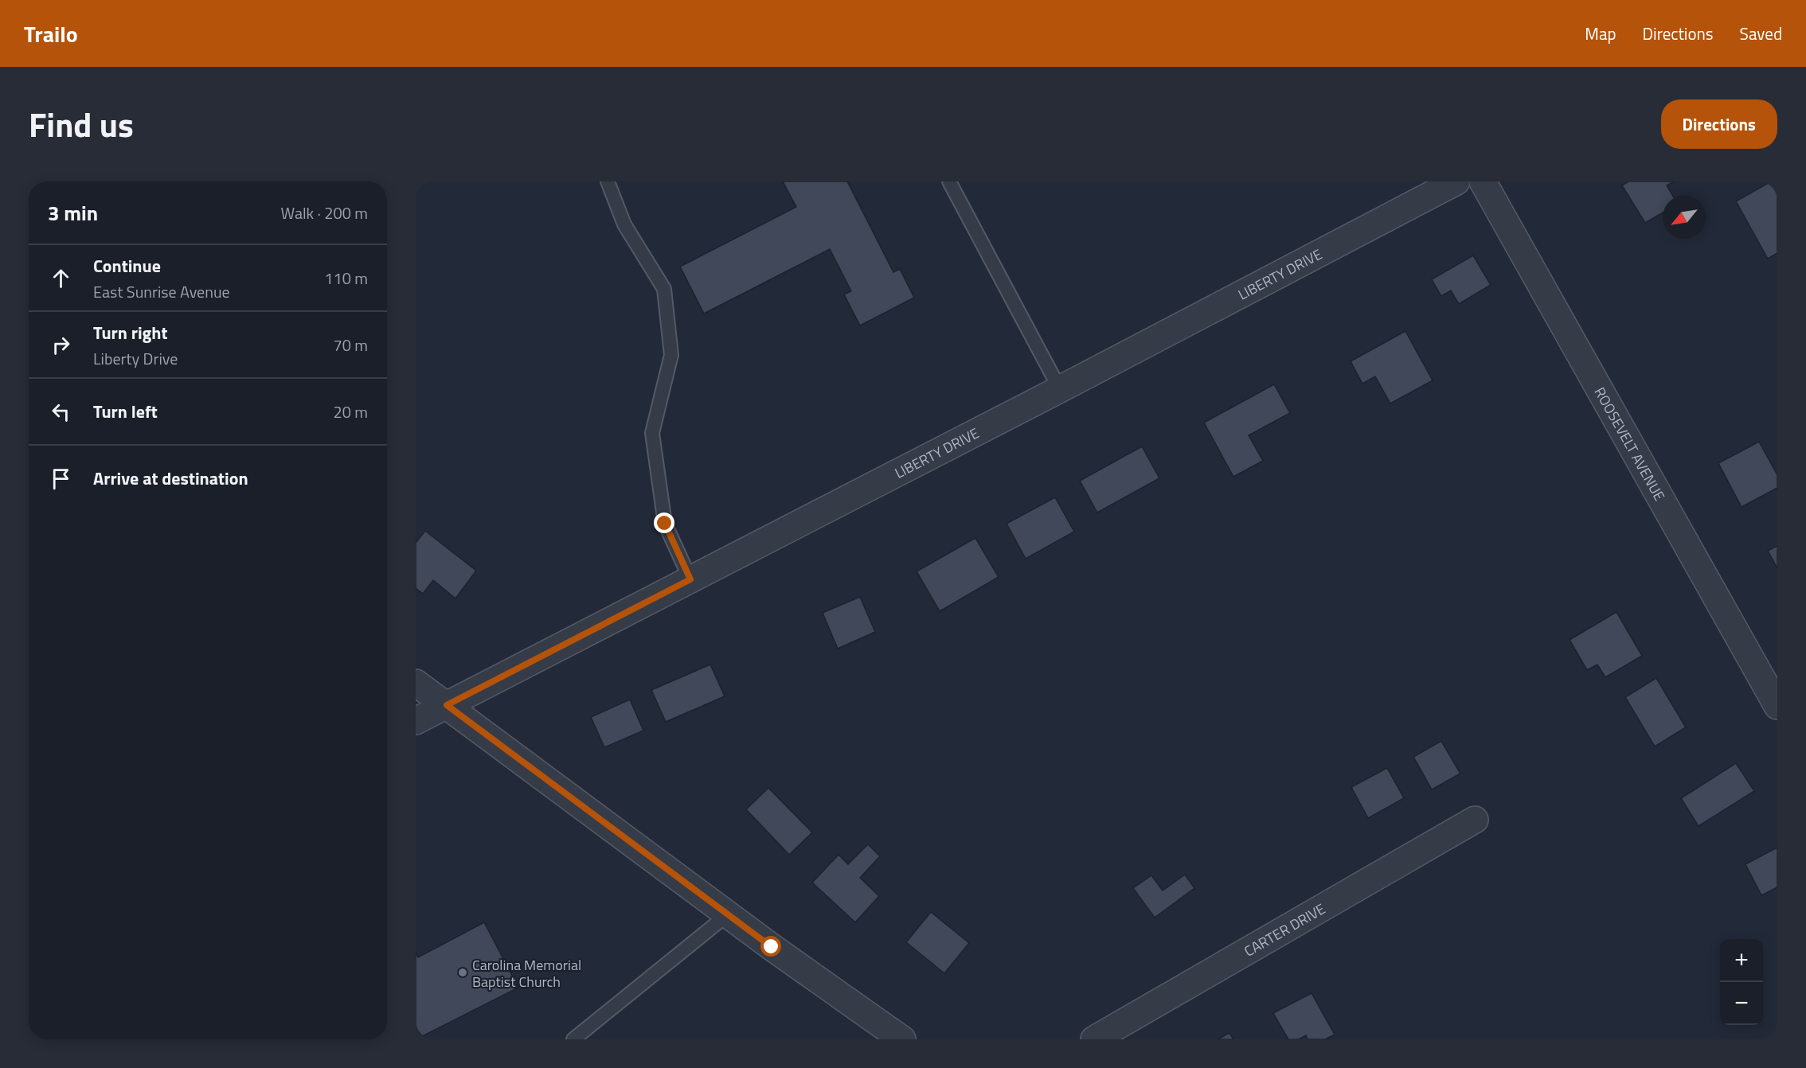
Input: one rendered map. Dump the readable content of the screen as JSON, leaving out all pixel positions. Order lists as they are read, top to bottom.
{
  "streets": {
    "street": ["LIBERTY DRIVE", "ROOSEVELT AVENUE", "CARTER DRIVE"]
  },
  "places": ["Carolina Memorial Baptist Church"],
  "north": "bottom left",
  "page": {
    "header": "Trailo",
    "nav": ["Map", "Directions", "Saved"],
    "title": "Find us",
    "buttons": "Directions",
    "heading": ["3 min", "Walk · 200 m"],
    "list": [
      ["Continue", "East Sunrise Avenue", "110 m"],
      ["Turn right", "Liberty Drive", "70 m"],
      ["Turn left", "20 m"],
      "Arrive at destination"
    ],
    "map_buttons": ["+", "−"]
  }
}
